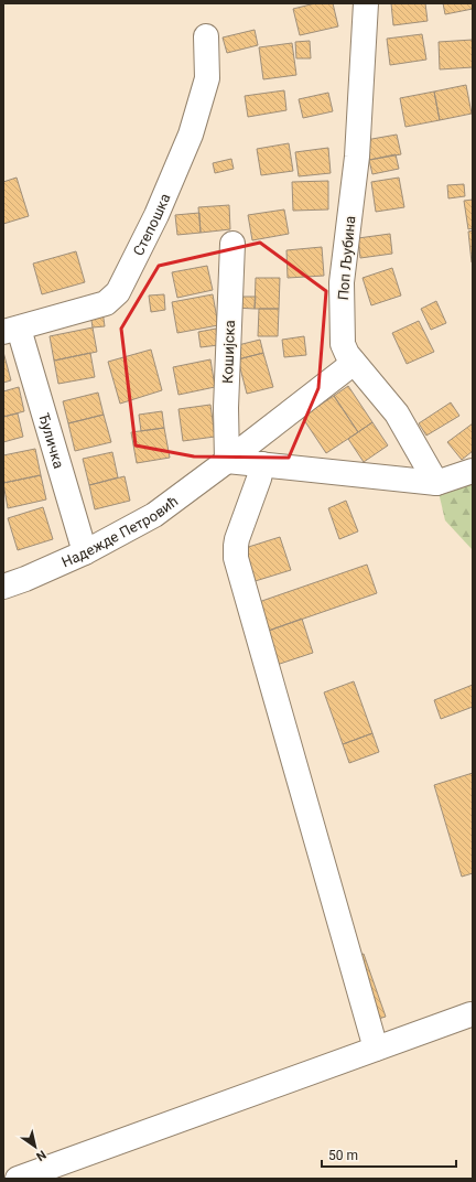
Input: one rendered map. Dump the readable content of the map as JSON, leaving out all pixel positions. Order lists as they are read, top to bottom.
{
  "streets": {
    "street": [
      "Степошка",
      "Поп Љубина",
      "Кошијска",
      "Ђуличка",
      "Надежде Петровић"
    ]
  },
  "crossings": [
    ["Степошка", "Ђуличка"],
    ["Поп Љубина", "Надежде Петровић"],
    ["Кошијска", "Надежде Петровић"],
    ["Ђуличка", "Надежде Петровић"]
  ],
  "scale_bar": "50 m",
  "north": "bottom right"
}
